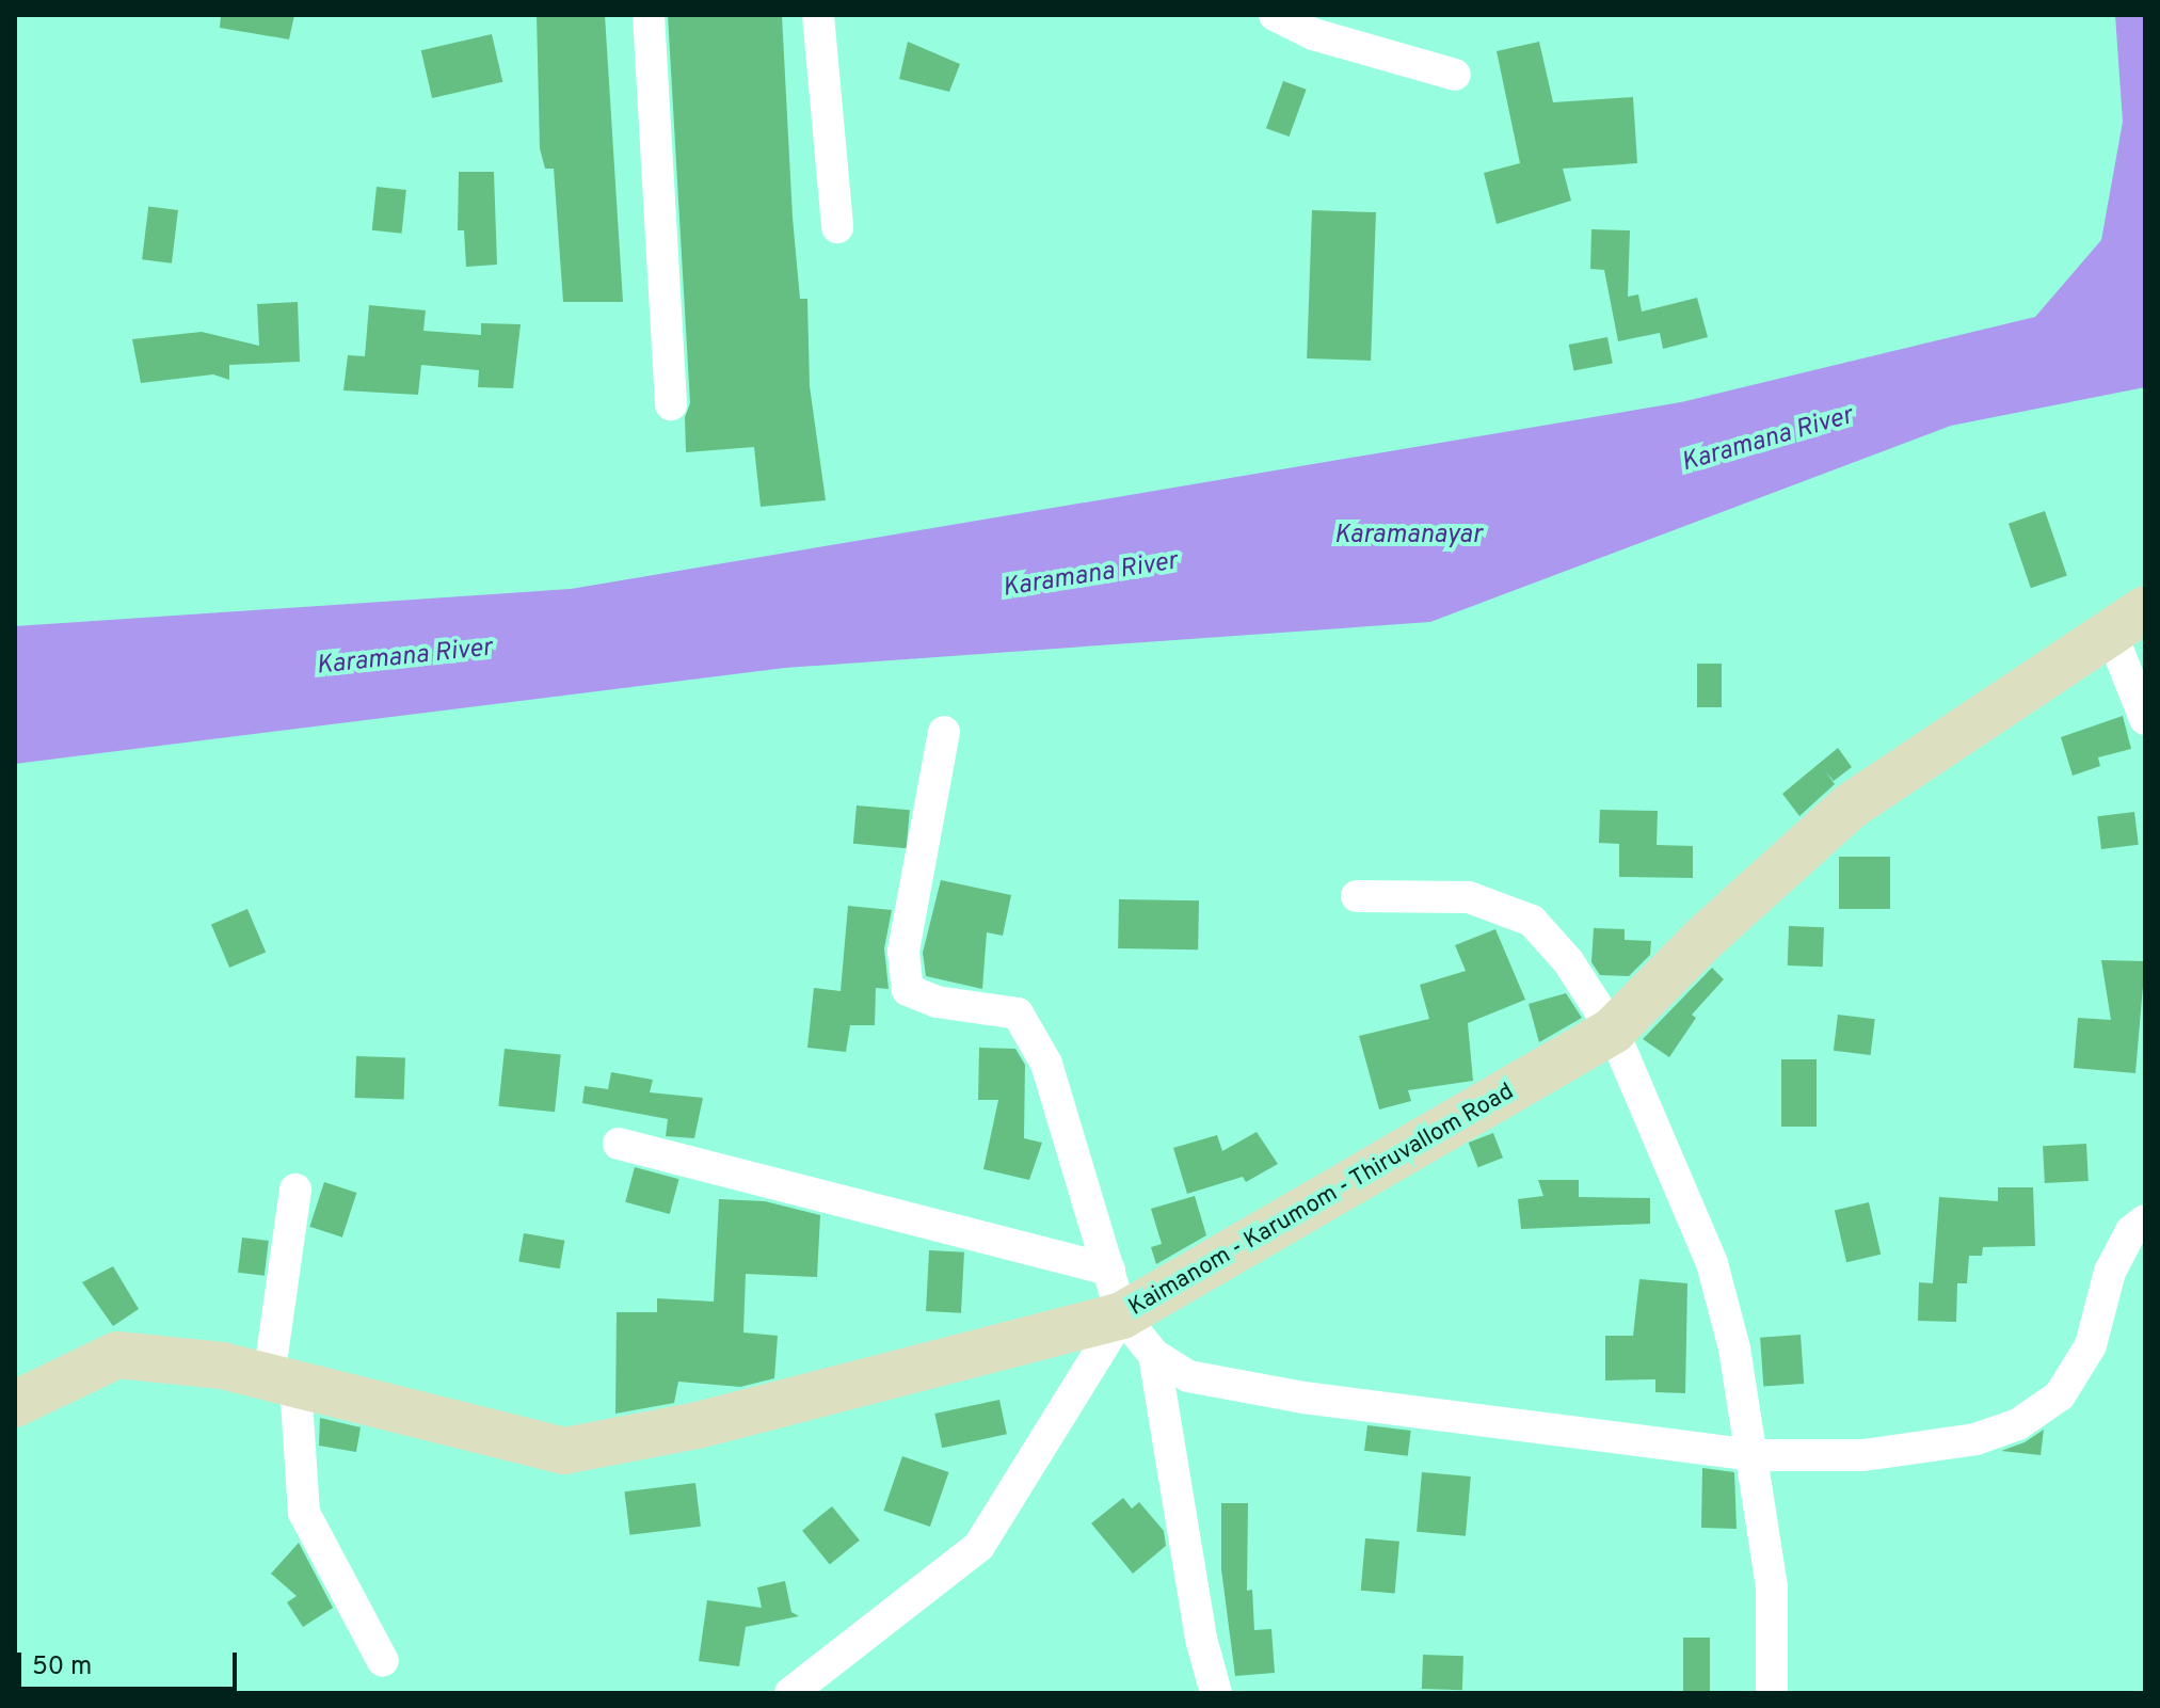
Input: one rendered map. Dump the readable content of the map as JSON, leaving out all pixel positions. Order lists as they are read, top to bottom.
{
  "streets": {
    "main road": ["Kaimanom - Karumom - Thiruvallom Road"]
  },
  "water": ["Karamana River", "Karamanayar"],
  "scale_bar": "50 m"
}
